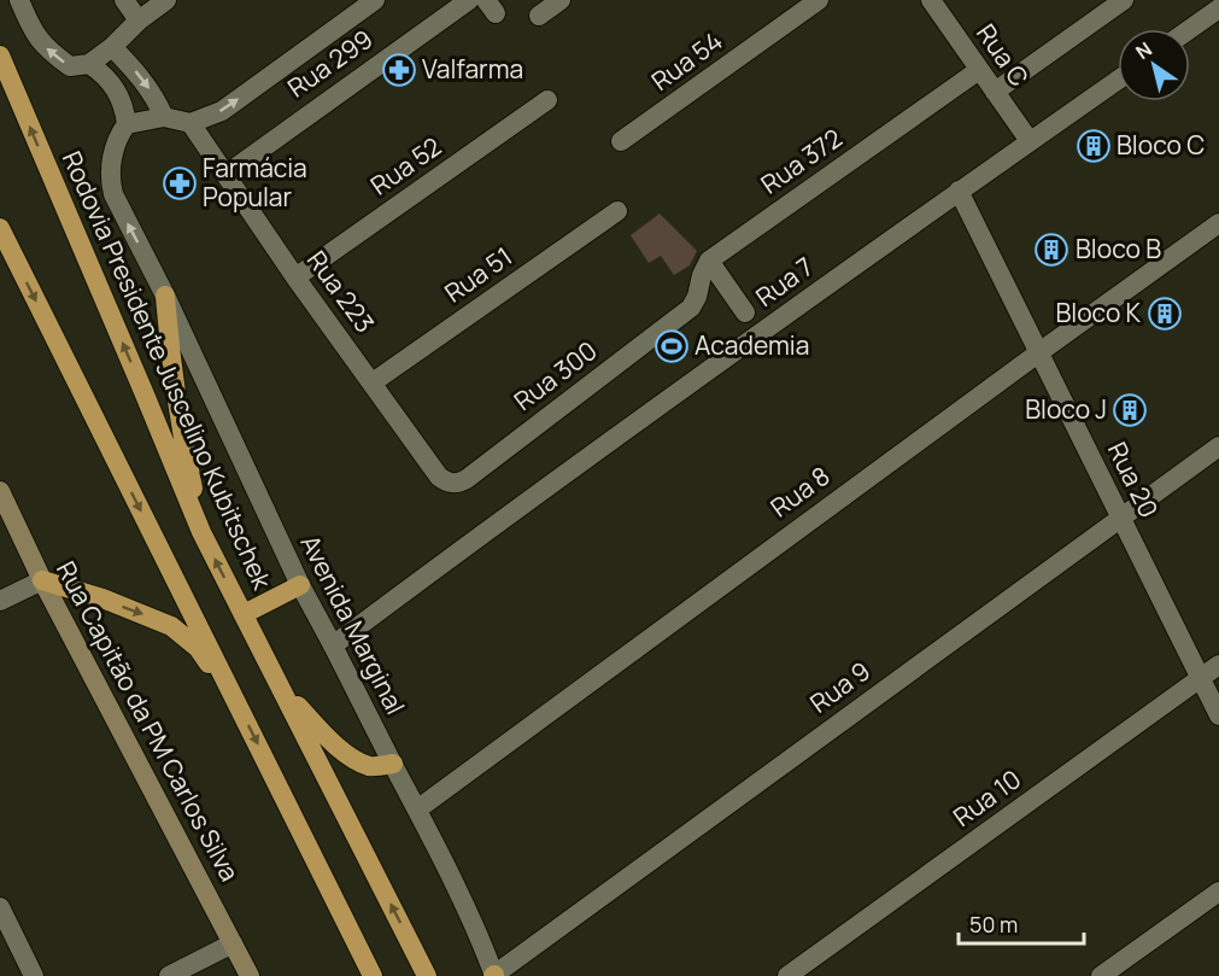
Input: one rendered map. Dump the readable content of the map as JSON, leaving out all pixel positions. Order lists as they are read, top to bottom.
{
  "streets": {
    "highway": ["Rodovia Presidente Juscelino Kubitschek"],
    "main road": ["Rua Capitão da PM Carlos Silva"],
    "street": [
      "Rua C",
      "Rua 54",
      "Rua 299",
      "Rua 372",
      "Rua 52",
      "Rua 51",
      "Rua 7",
      "Rua 223",
      "Rua 300",
      "Rua 20",
      "Rua 8",
      "Avenida Marginal",
      "Rua 9",
      "Rua 10"
    ]
  },
  "crossings": [
    ["Rua C", "Rua 372"],
    ["Rua C", "Rua 7"],
    ["Rua 299", "Rua 223"],
    ["Rua 372", "Rua 300"],
    ["Rua 52", "Rua 223"],
    ["Rua 51", "Rua 223"],
    ["Rua 7", "Rua 20"],
    ["Rua 7", "Avenida Marginal"],
    ["Rua 223", "Rua 300"],
    ["Rua 20", "Rua 8"],
    ["Rua 20", "Rua 9"],
    ["Rua 20", "Rua 10"],
    ["Rua 8", "Avenida Marginal"],
    ["Avenida Marginal", "Rua 9"]
  ],
  "places": {
    "pharmacy": ["Valfarma", "Farmácia Popular"],
    "building": [
      "Bloco C",
      "Bloco B",
      "Bloco K",
      "Bloco J"
    ],
    "sports": ["Academia"]
  },
  "scale_bar": "50 m",
  "north": "top left"
}
